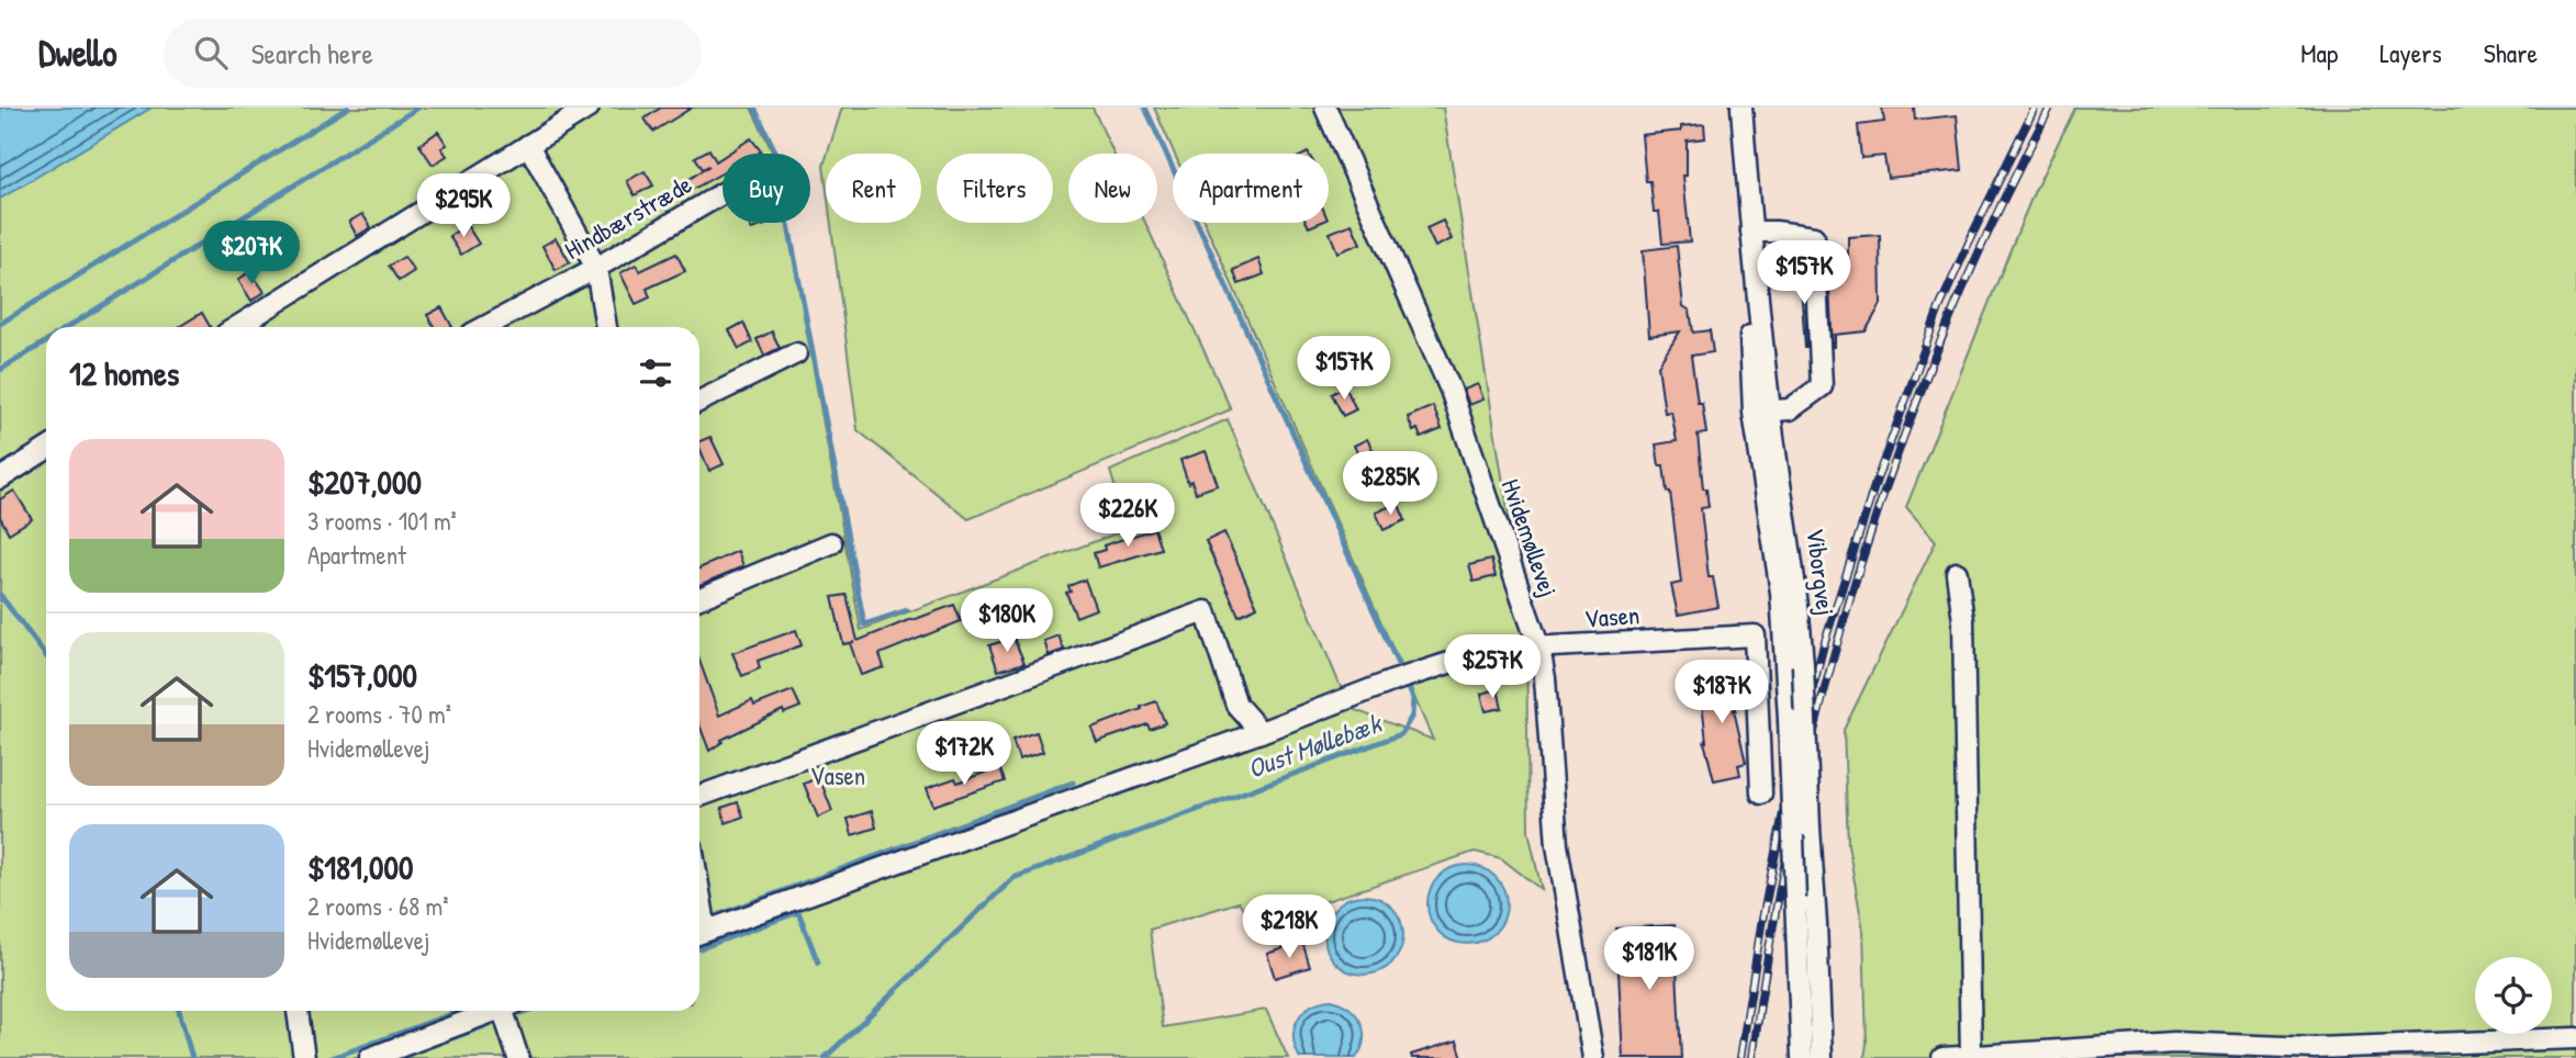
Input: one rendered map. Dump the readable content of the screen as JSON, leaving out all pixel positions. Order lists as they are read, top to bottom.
{
  "streets": {
    "street": [
      "Hindbærstræde",
      "Hvidemøllevej",
      "Viborgvej",
      "Vasen"
    ]
  },
  "crossings": [
    ["Hvidemøllevej", "Vasen"],
    ["Viborgvej", "Vasen"]
  ],
  "water": ["Oust Møllebæk"],
  "parks": ["Vasen"],
  "page": {
    "header": "Dwello",
    "search": "Search here",
    "nav": ["Map", "Layers", "Share"],
    "chip": [
      "Buy",
      "Rent",
      "Filters",
      "New",
      "Apartment"
    ],
    "price": [
      "$295K",
      "$207K",
      "$157K",
      "$157K",
      "$285K",
      "$226K",
      "$180K",
      "$257K",
      "$187K",
      "$172K",
      "$218K",
      "$181K"
    ],
    "heading": "12 homes",
    "list": [
      {
        "name": "$207,000",
        "note": "3 rooms · 101 m² · Apartment"
      },
      {
        "name": "$157,000",
        "note": "2 rooms · 70 m² · Hvidemøllevej"
      },
      {
        "name": "$181,000",
        "note": "2 rooms · 68 m² · Hvidemøllevej"
      }
    ]
  }
}
